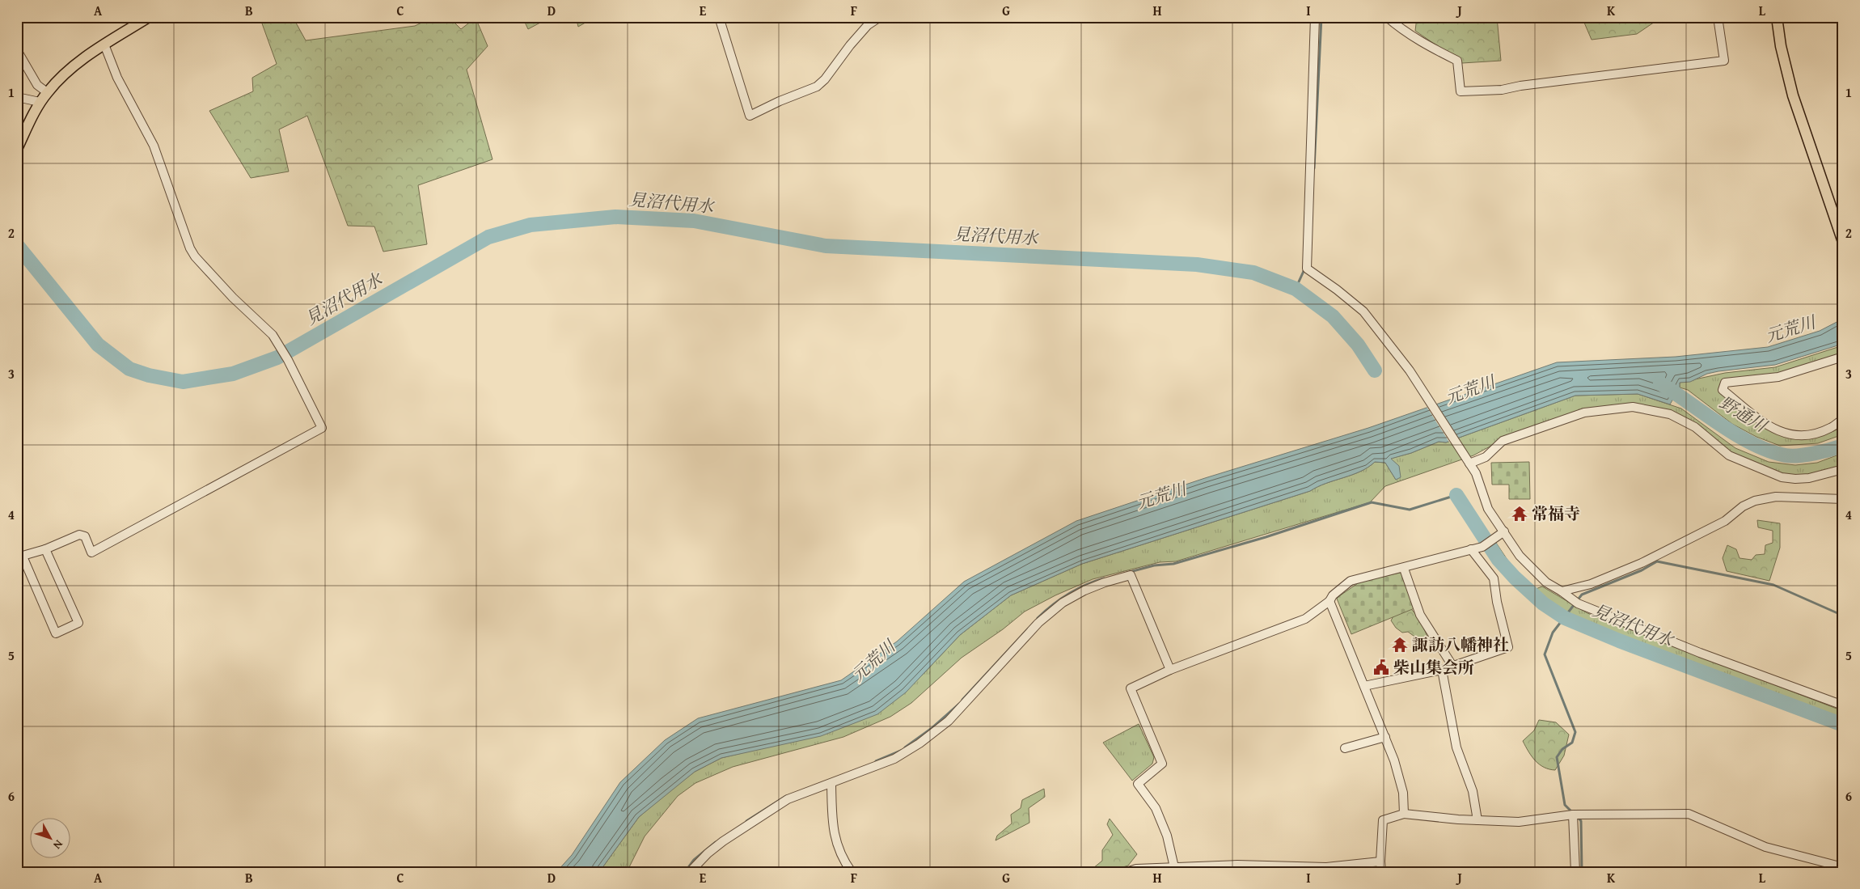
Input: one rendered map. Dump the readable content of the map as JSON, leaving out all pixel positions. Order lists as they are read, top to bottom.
{
  "water": ["見沼代用水", "元荒川", "野通川"],
  "places": {
    "temple": ["常福寺", "諏訪八幡神社"],
    "public building": ["柴山集会所"]
  },
  "north": "bottom right",
  "grid": {
    "columns": [
      "A",
      "B",
      "C",
      "D",
      "E",
      "F",
      "G",
      "H",
      "I",
      "J",
      "K",
      "L"
    ],
    "rows": [
      "1",
      "2",
      "3",
      "4",
      "5",
      "6"
    ]
  }
}
